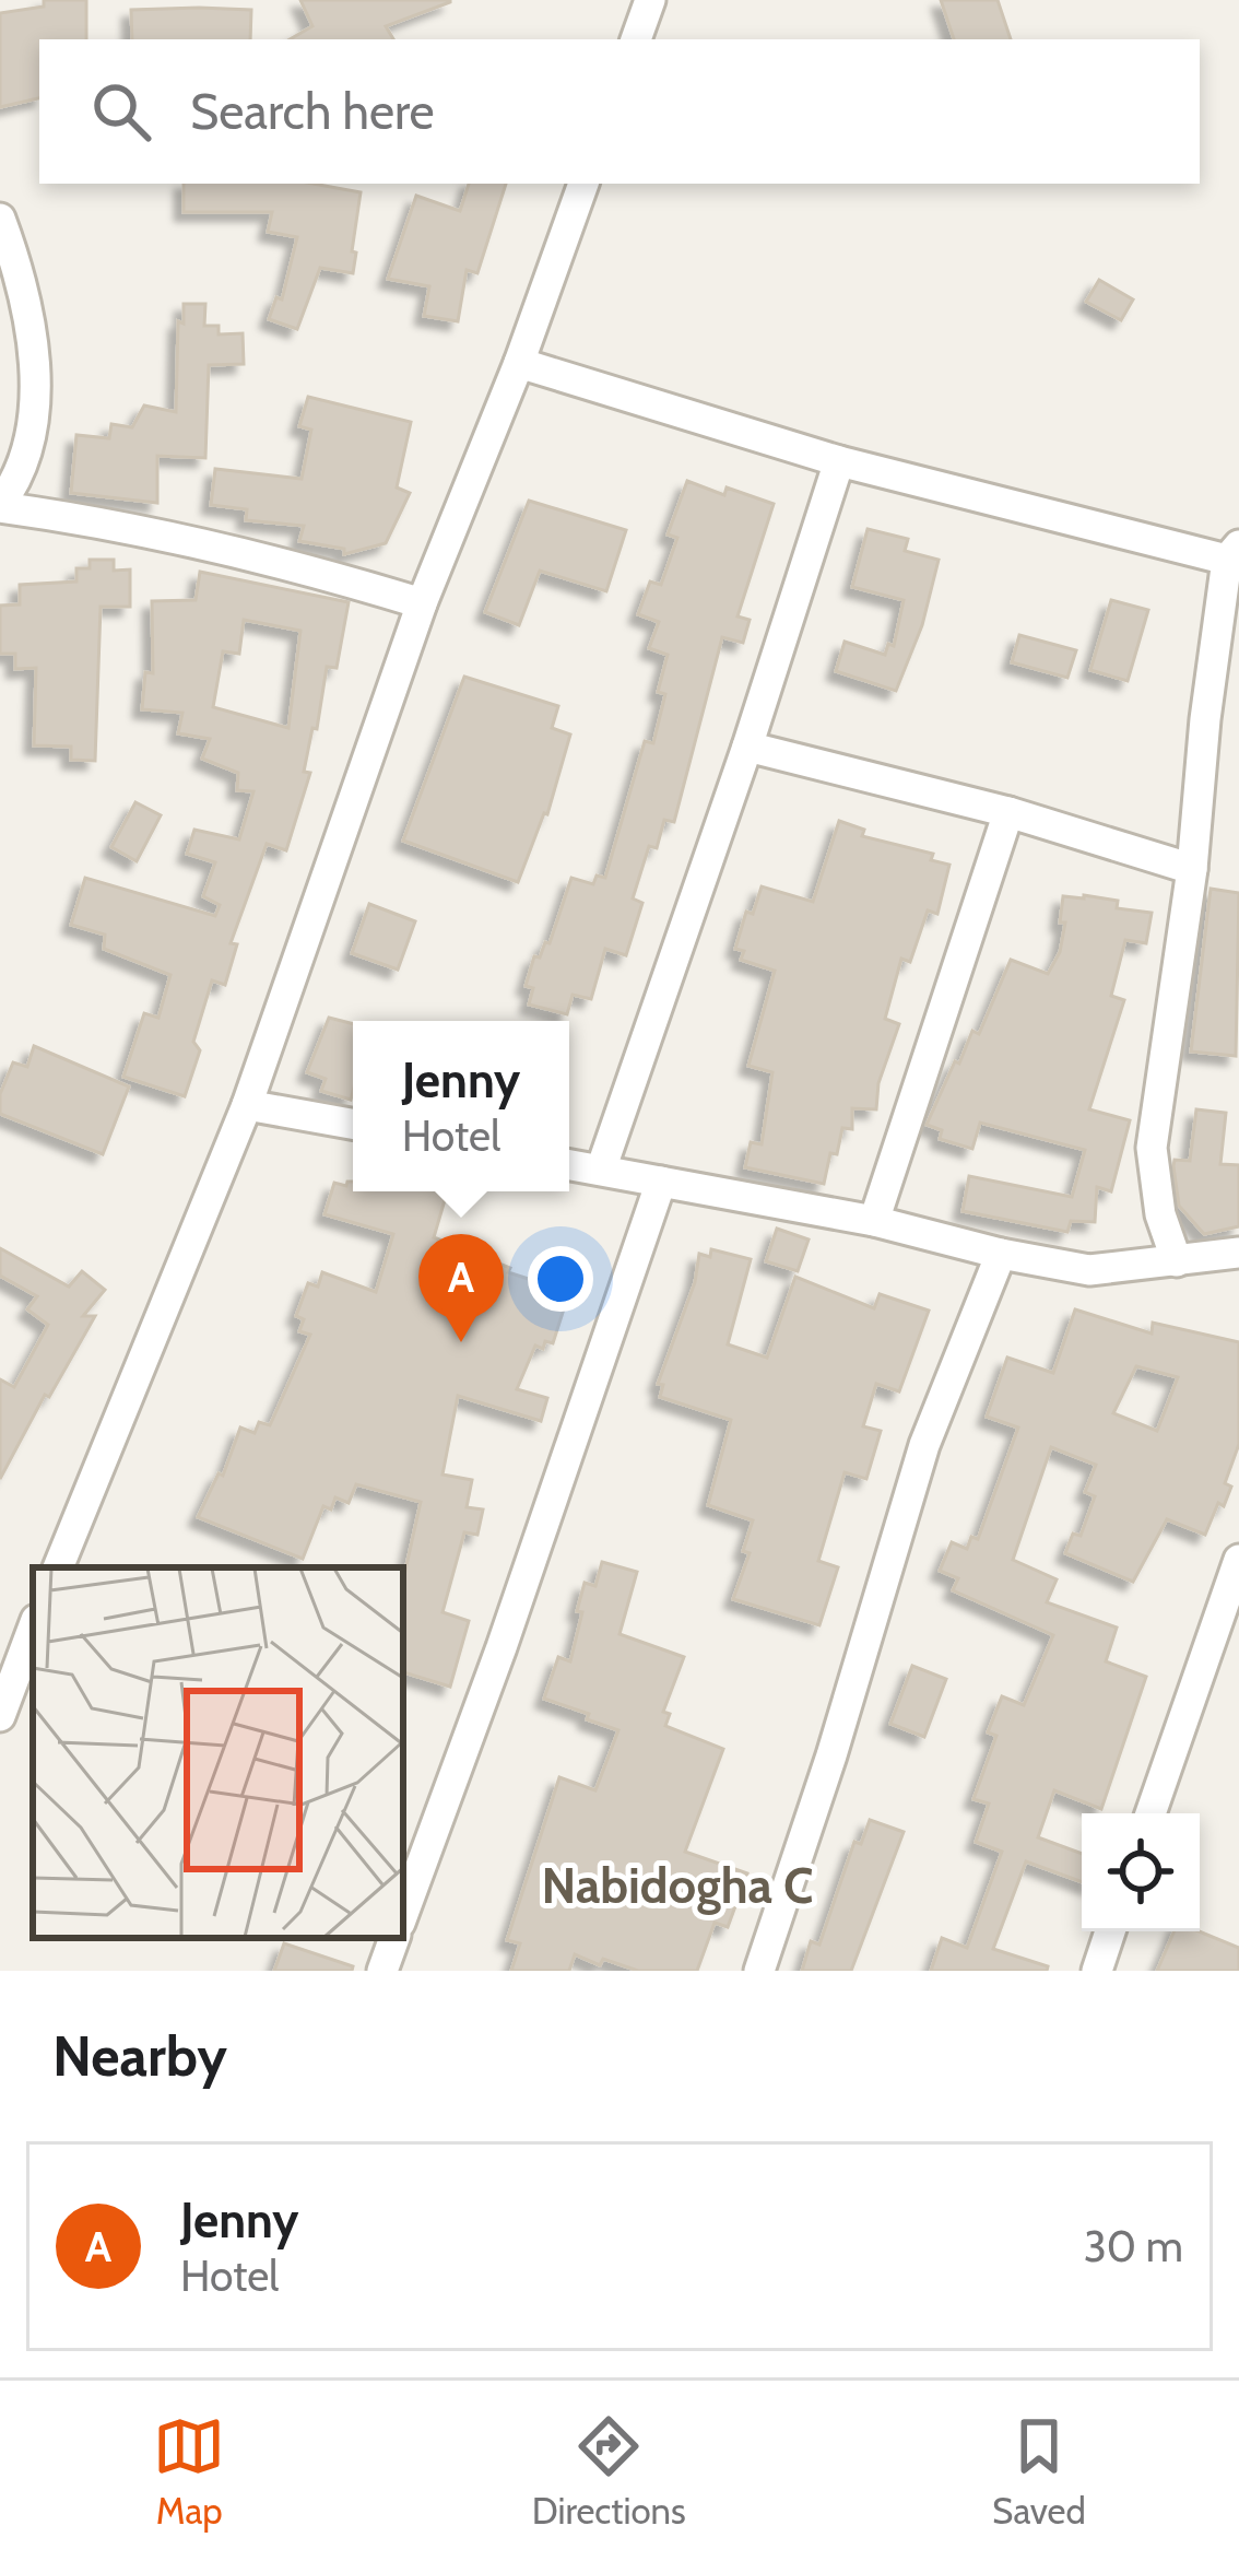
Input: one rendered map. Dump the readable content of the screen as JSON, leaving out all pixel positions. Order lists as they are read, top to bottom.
{
  "districts": ["Nabidogha C"],
  "page": {
    "search": "Search here",
    "popup": ["Jenny", "Hotel"],
    "pins": "A",
    "heading": "Nearby",
    "list": [
      {
        "mark": "A",
        "name": "Jenny",
        "note": "Hotel",
        "value": "30 m"
      }
    ],
    "nav": ["Map", "Directions", "Saved"]
  }
}
